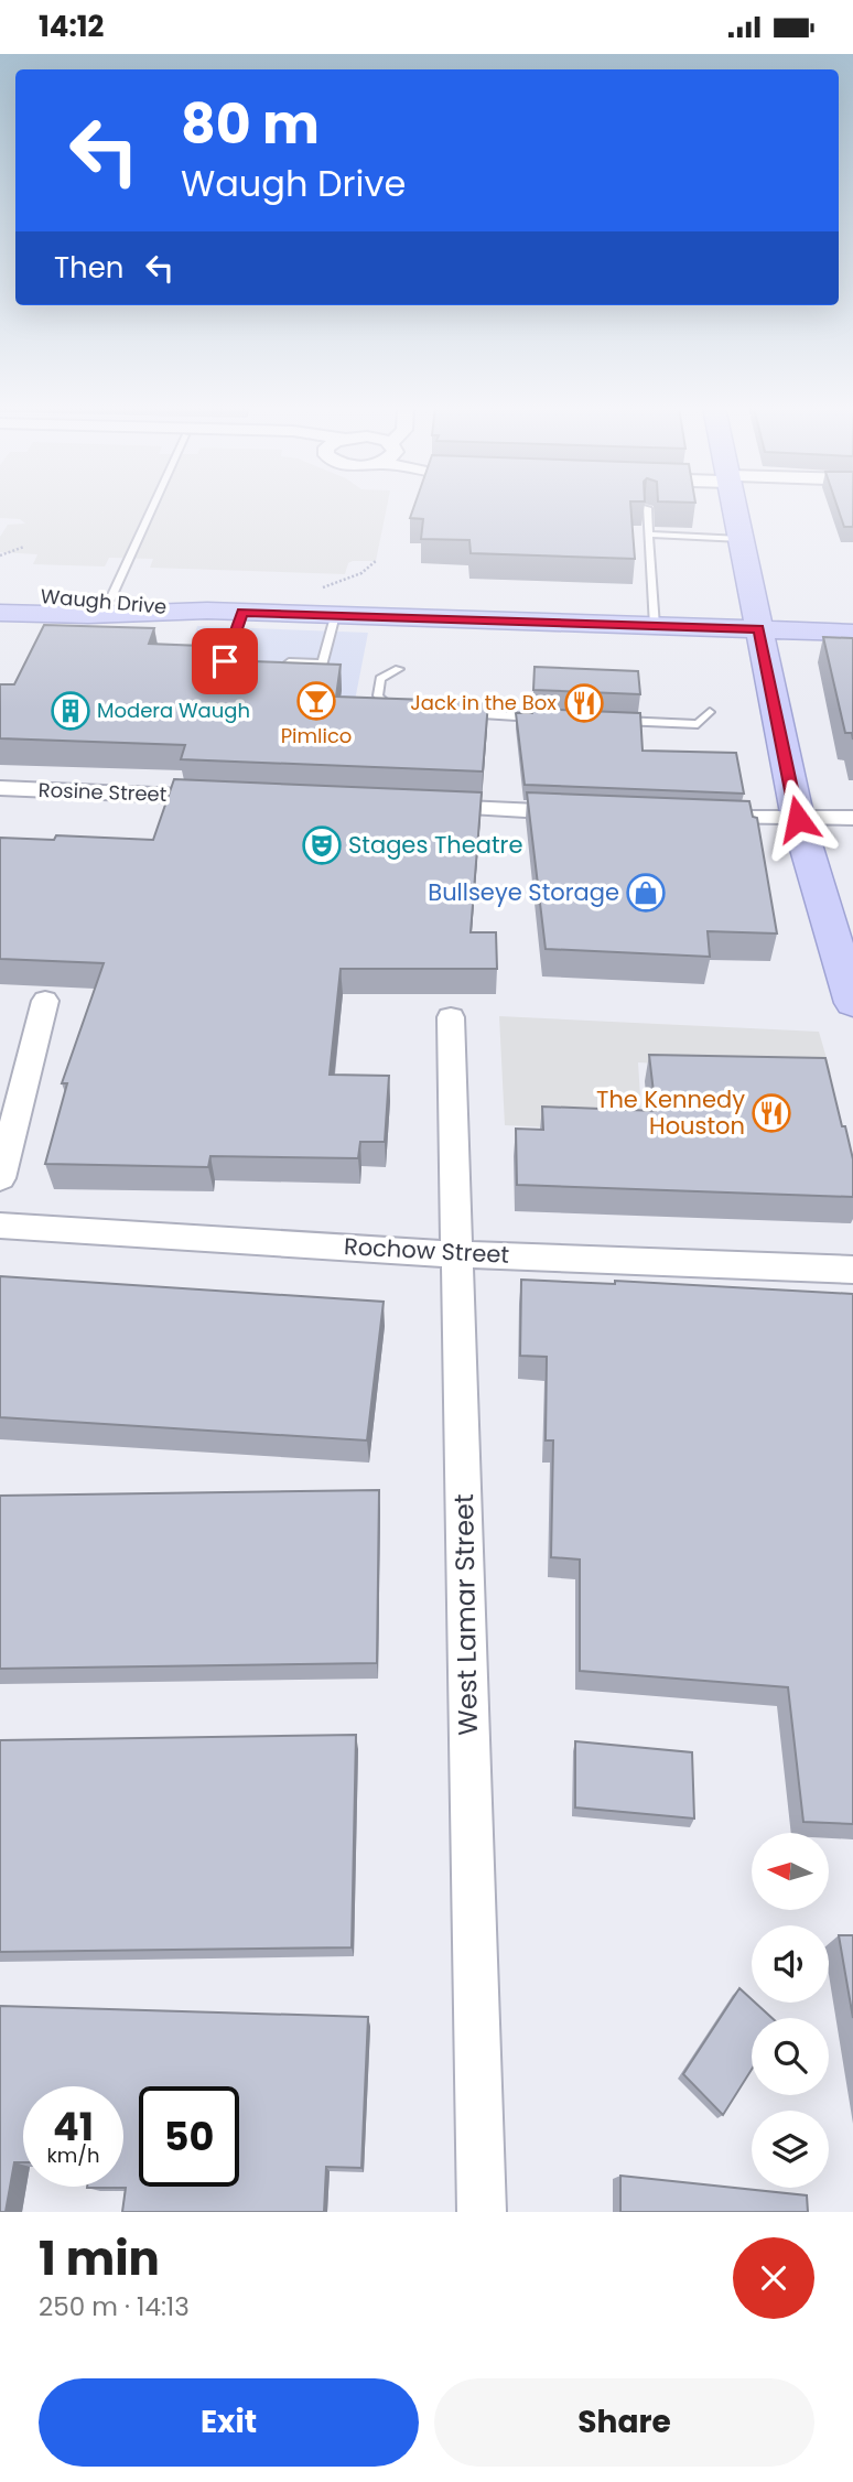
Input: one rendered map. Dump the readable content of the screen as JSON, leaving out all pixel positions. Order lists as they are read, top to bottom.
{
  "streets": {
    "main road": ["Waugh Drive"],
    "street": ["Rosine Street", "Rochow Street", "West Lamar Street"]
  },
  "crossings": [
    ["Rochow Street", "West Lamar Street"]
  ],
  "places": {
    "bar": ["Pimlico"],
    "restaurant": ["Jack in the Box", "The Kennedy Houston"],
    "building": ["Modera Waugh"],
    "theatre": ["Stages Theatre"],
    "shop": ["Bullseye Storage"]
  },
  "north": "left",
  "page": {
    "status": "14:12",
    "turn": ["80 m", "Waugh Drive"],
    "then": "Then",
    "speed": "41 km/h",
    "limit": "50",
    "heading": ["1 min", "250 m · 14:13"],
    "buttons": ["Exit", "Share"]
  }
}
